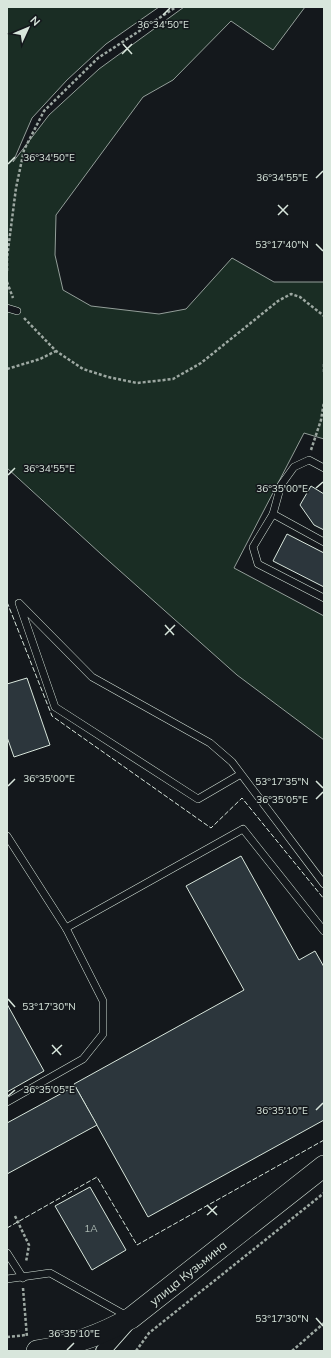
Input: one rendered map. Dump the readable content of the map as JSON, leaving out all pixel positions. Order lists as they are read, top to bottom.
{
  "streets": {
    "main road": ["улица Кузьмина"]
  },
  "house_numbers": ["1А"],
  "north": "top right",
  "coordinates": [
    "36°34'50\"E",
    "36°34'55\"E",
    "53°17'40\"N",
    "36°35'00\"E",
    "53°17'35\"N",
    "36°35'05\"E",
    "53°17'30\"N",
    "36°35'10\"E"
  ]
}
